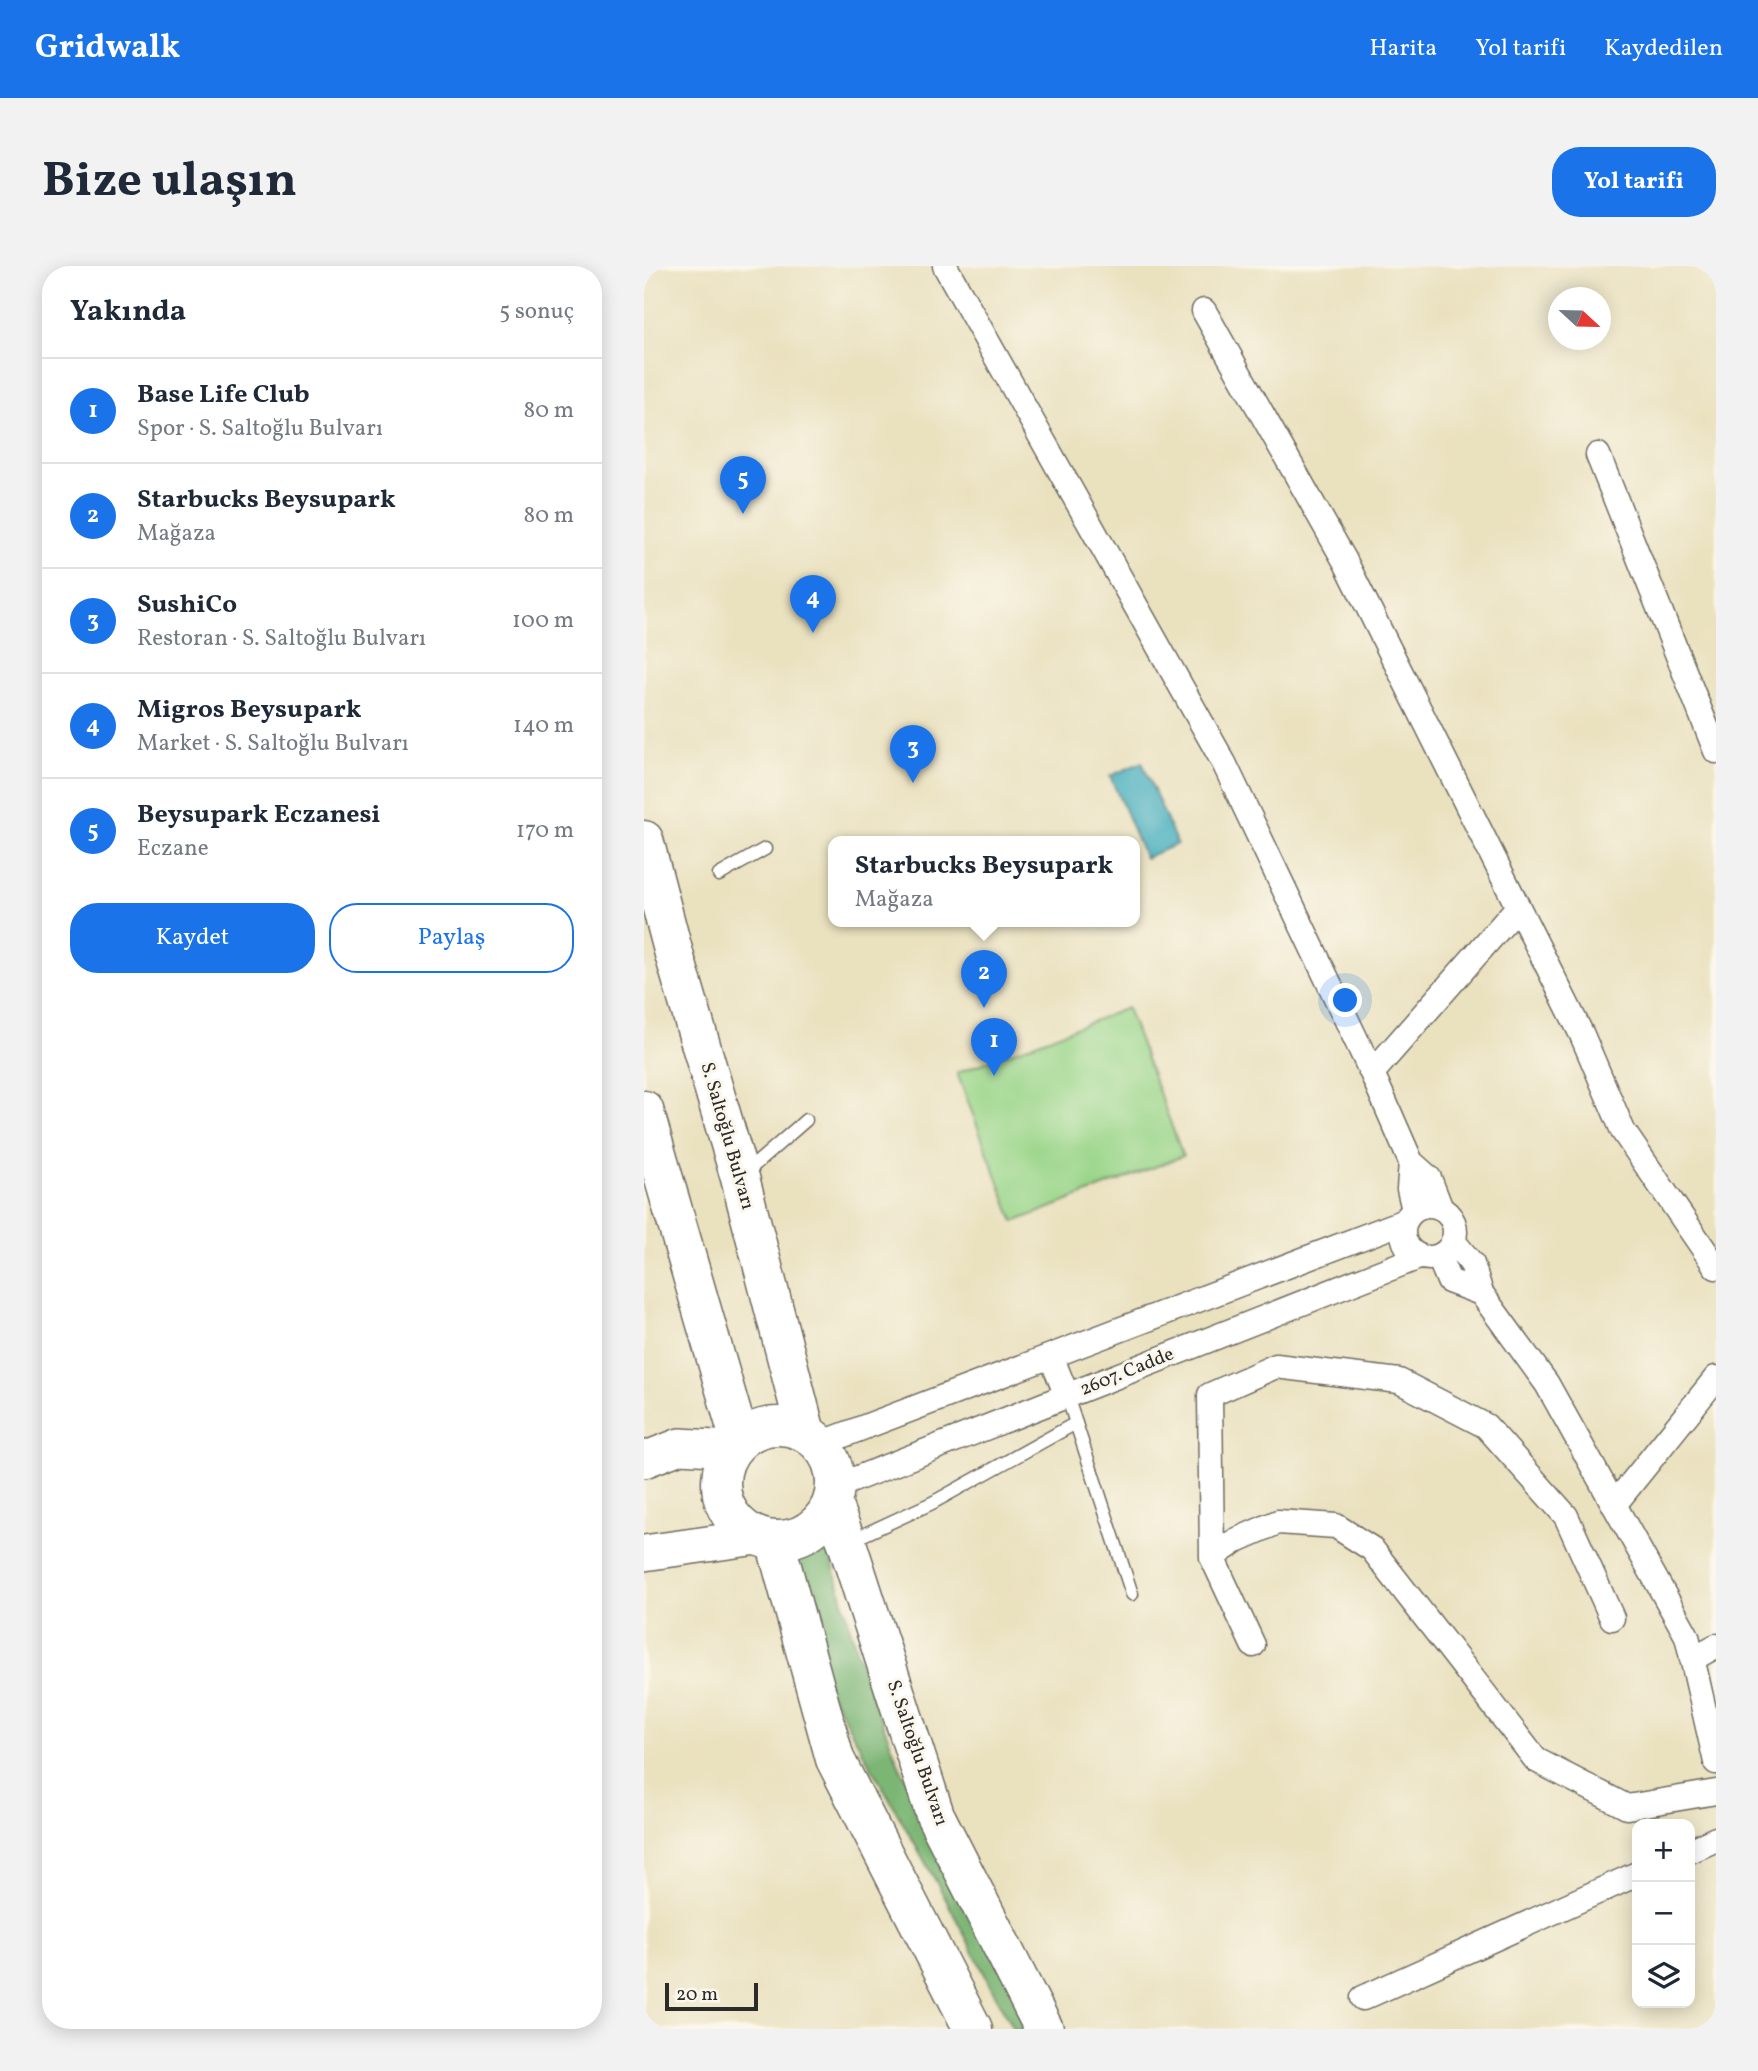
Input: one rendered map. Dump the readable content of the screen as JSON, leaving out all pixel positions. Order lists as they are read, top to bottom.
{
  "streets": {
    "main road": ["S. Saltoğlu Bulvarı"],
    "street": ["2607. Cadde"]
  },
  "crossings": [
    ["S. Saltoğlu Bulvarı", "2607. Cadde"]
  ],
  "scale_bar": "20 m",
  "north": "right",
  "page": {
    "header": "Gridwalk",
    "nav": ["Harita", "Yol tarifi", "Kaydedilen"],
    "buttons": [
      "Yol tarifi",
      ["Kaydet", "Paylaş"]
    ],
    "title": "Bize ulaşın",
    "heading": ["Yakında", "5 sonuç"],
    "list": [
      {
        "mark": "1",
        "name": "Base Life Club",
        "note": "Spor · S. Saltoğlu Bulvarı",
        "value": "80 m"
      },
      {
        "mark": "2",
        "name": "Starbucks Beysupark",
        "note": "Mağaza",
        "value": "80 m"
      },
      {
        "mark": "3",
        "name": "SushiCo",
        "note": "Restoran · S. Saltoğlu Bulvarı",
        "value": "100 m"
      },
      {
        "mark": "4",
        "name": "Migros Beysupark",
        "note": "Market · S. Saltoğlu Bulvarı",
        "value": "140 m"
      },
      {
        "mark": "5",
        "name": "Beysupark Eczanesi",
        "note": "Eczane",
        "value": "170 m"
      }
    ],
    "pins": [
      "5",
      "4",
      "3",
      "2",
      "1"
    ],
    "popup": ["Starbucks Beysupark", "Mağaza"],
    "map_buttons": ["+", "−"],
    "scale": "20 m"
  }
}
